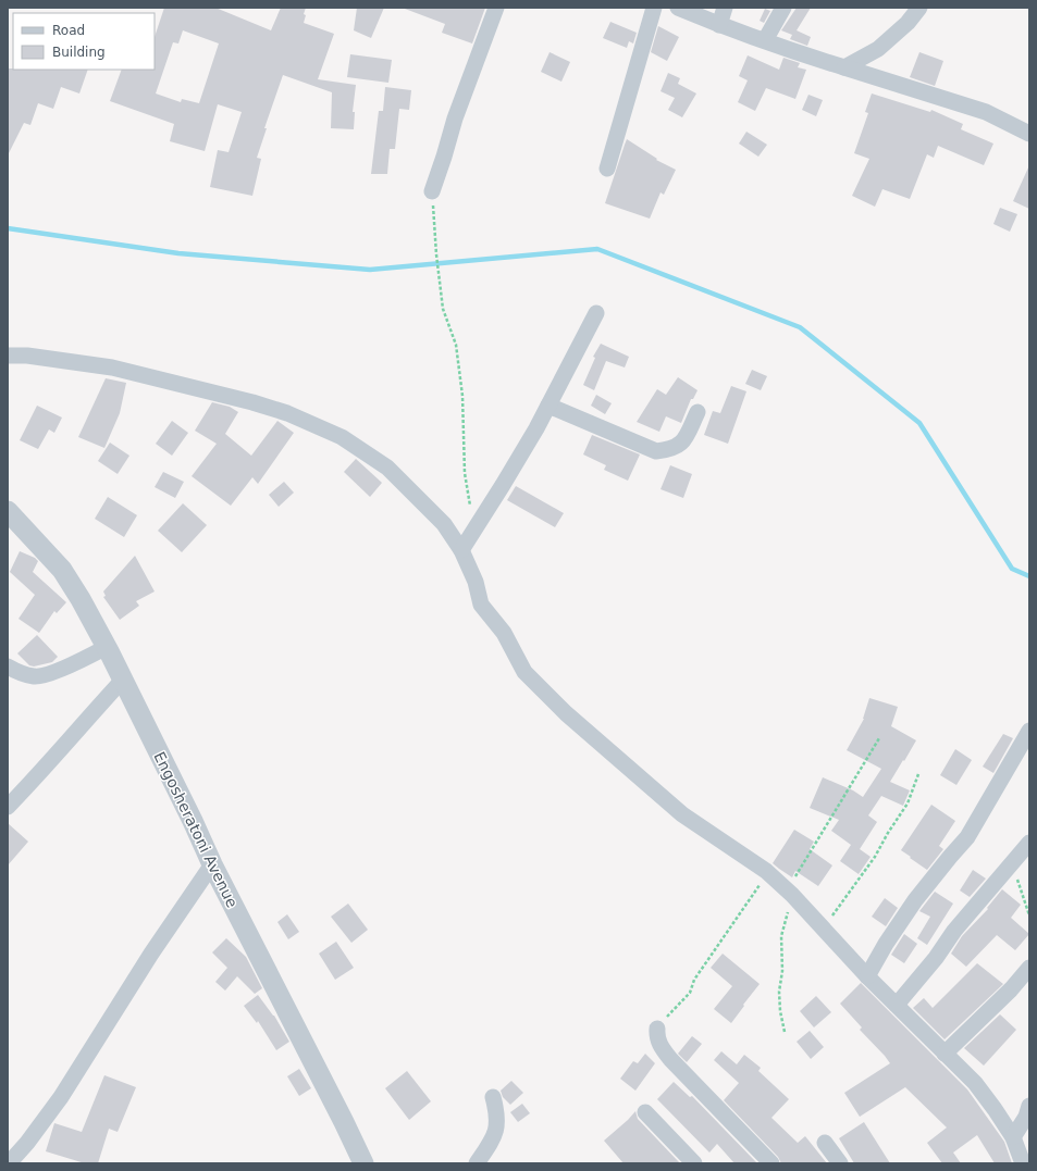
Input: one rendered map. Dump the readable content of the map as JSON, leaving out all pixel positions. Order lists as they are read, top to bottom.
{
  "streets": {
    "street": ["Engosheratoni Avenue"]
  },
  "legend": ["Road", "Building"]
}
